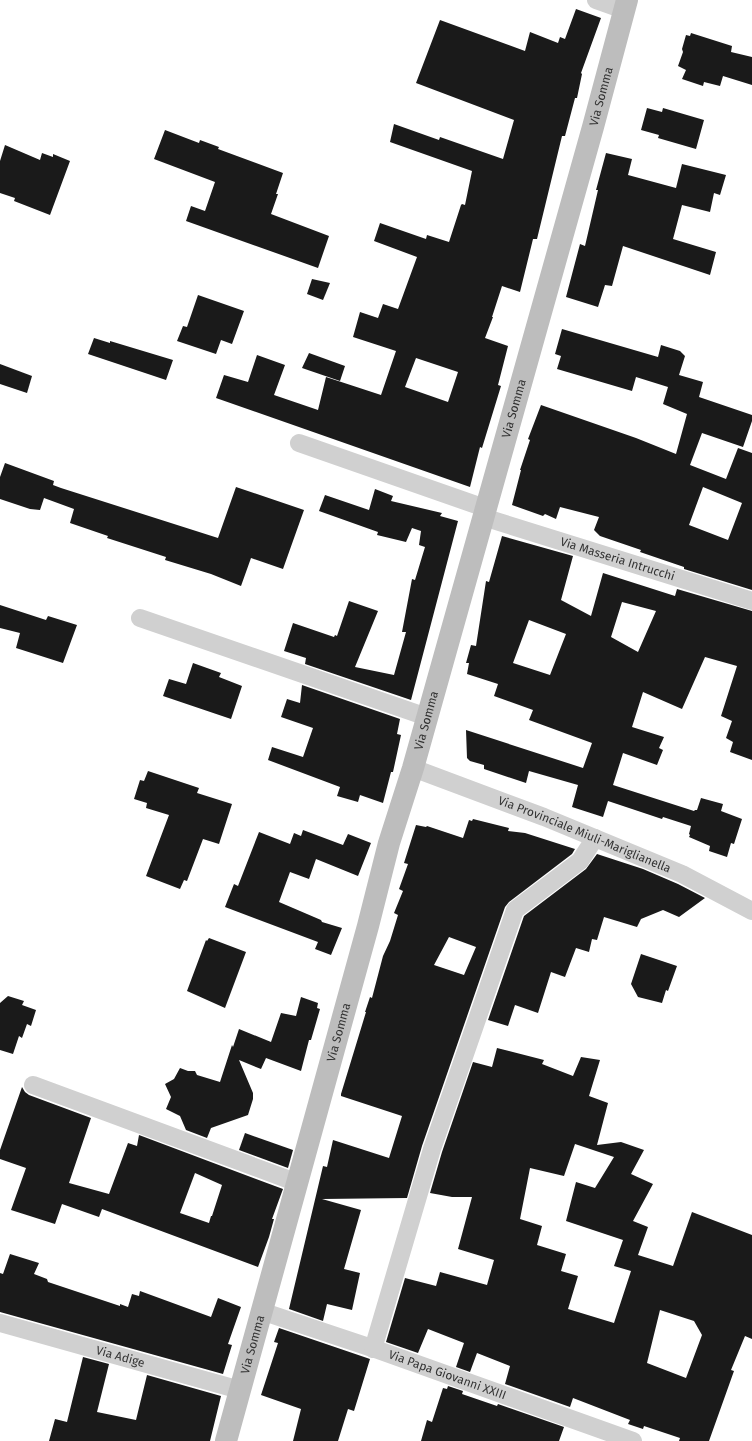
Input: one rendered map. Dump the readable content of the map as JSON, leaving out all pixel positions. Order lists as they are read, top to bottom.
{
  "streets": {
    "street": [
      "Via Somma",
      "Via Masseria Intrucchi",
      "Via Provinciale Miuli-Mariglianella",
      "Via Adige",
      "Via Papa Giovanni XXIII"
    ]
  },
  "crossings": [
    ["Via Somma", "Via Masseria Intrucchi"],
    ["Via Somma", "Via Provinciale Miuli-Mariglianella"],
    ["Via Somma", "Via Adige"],
    ["Via Somma", "Via Papa Giovanni XXIII"]
  ]
}
